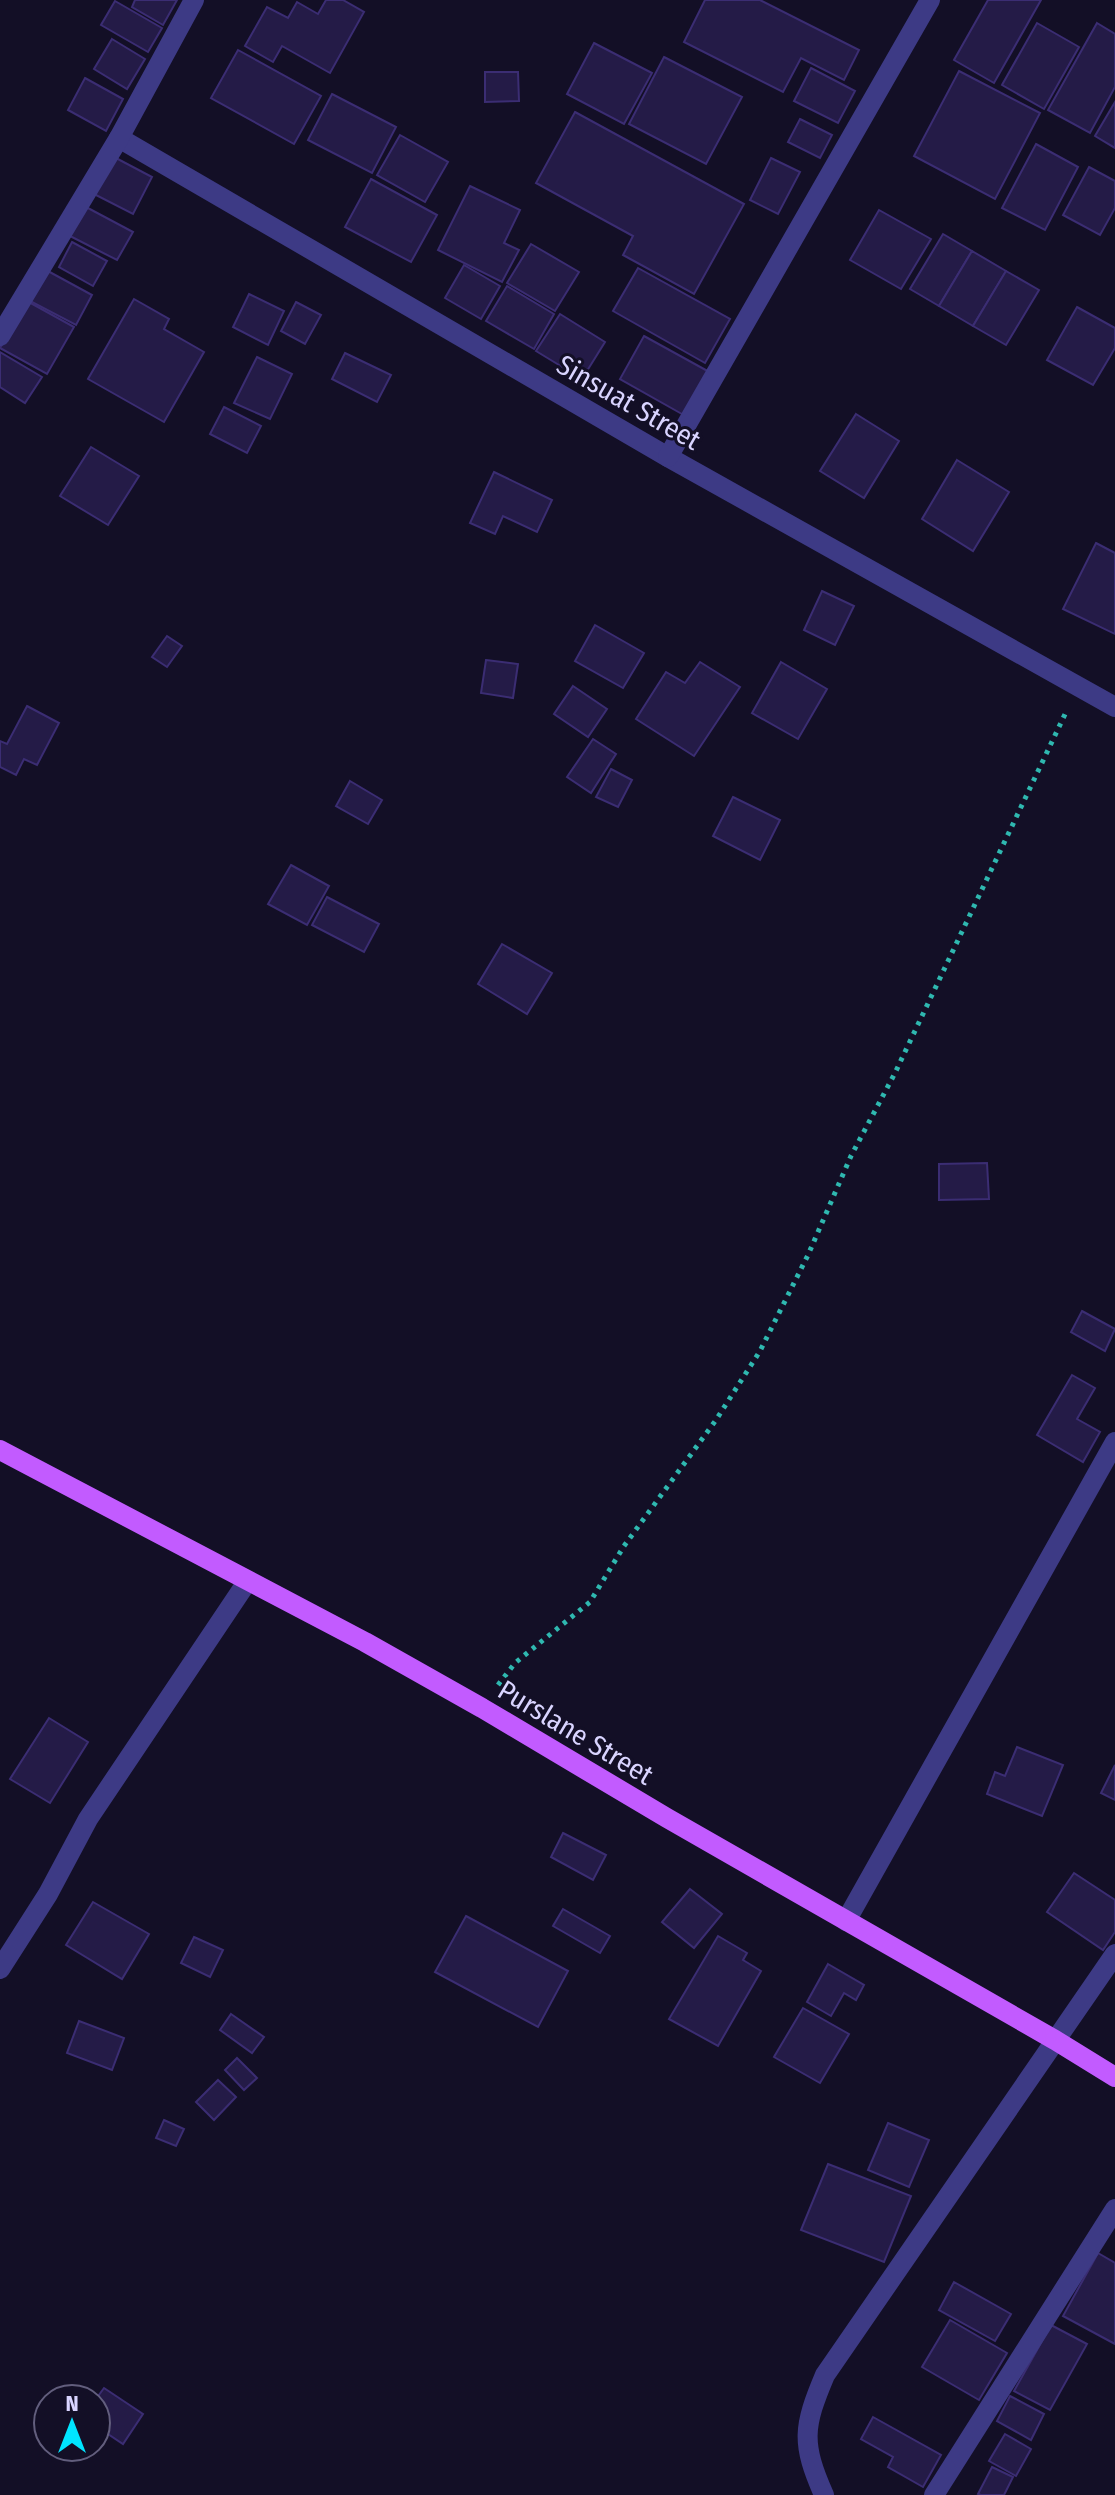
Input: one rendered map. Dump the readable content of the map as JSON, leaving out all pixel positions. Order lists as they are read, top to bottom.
{
  "streets": {
    "main road": ["Purslane Street"],
    "street": ["Sinsuat Street"]
  },
  "north": "top"
}
